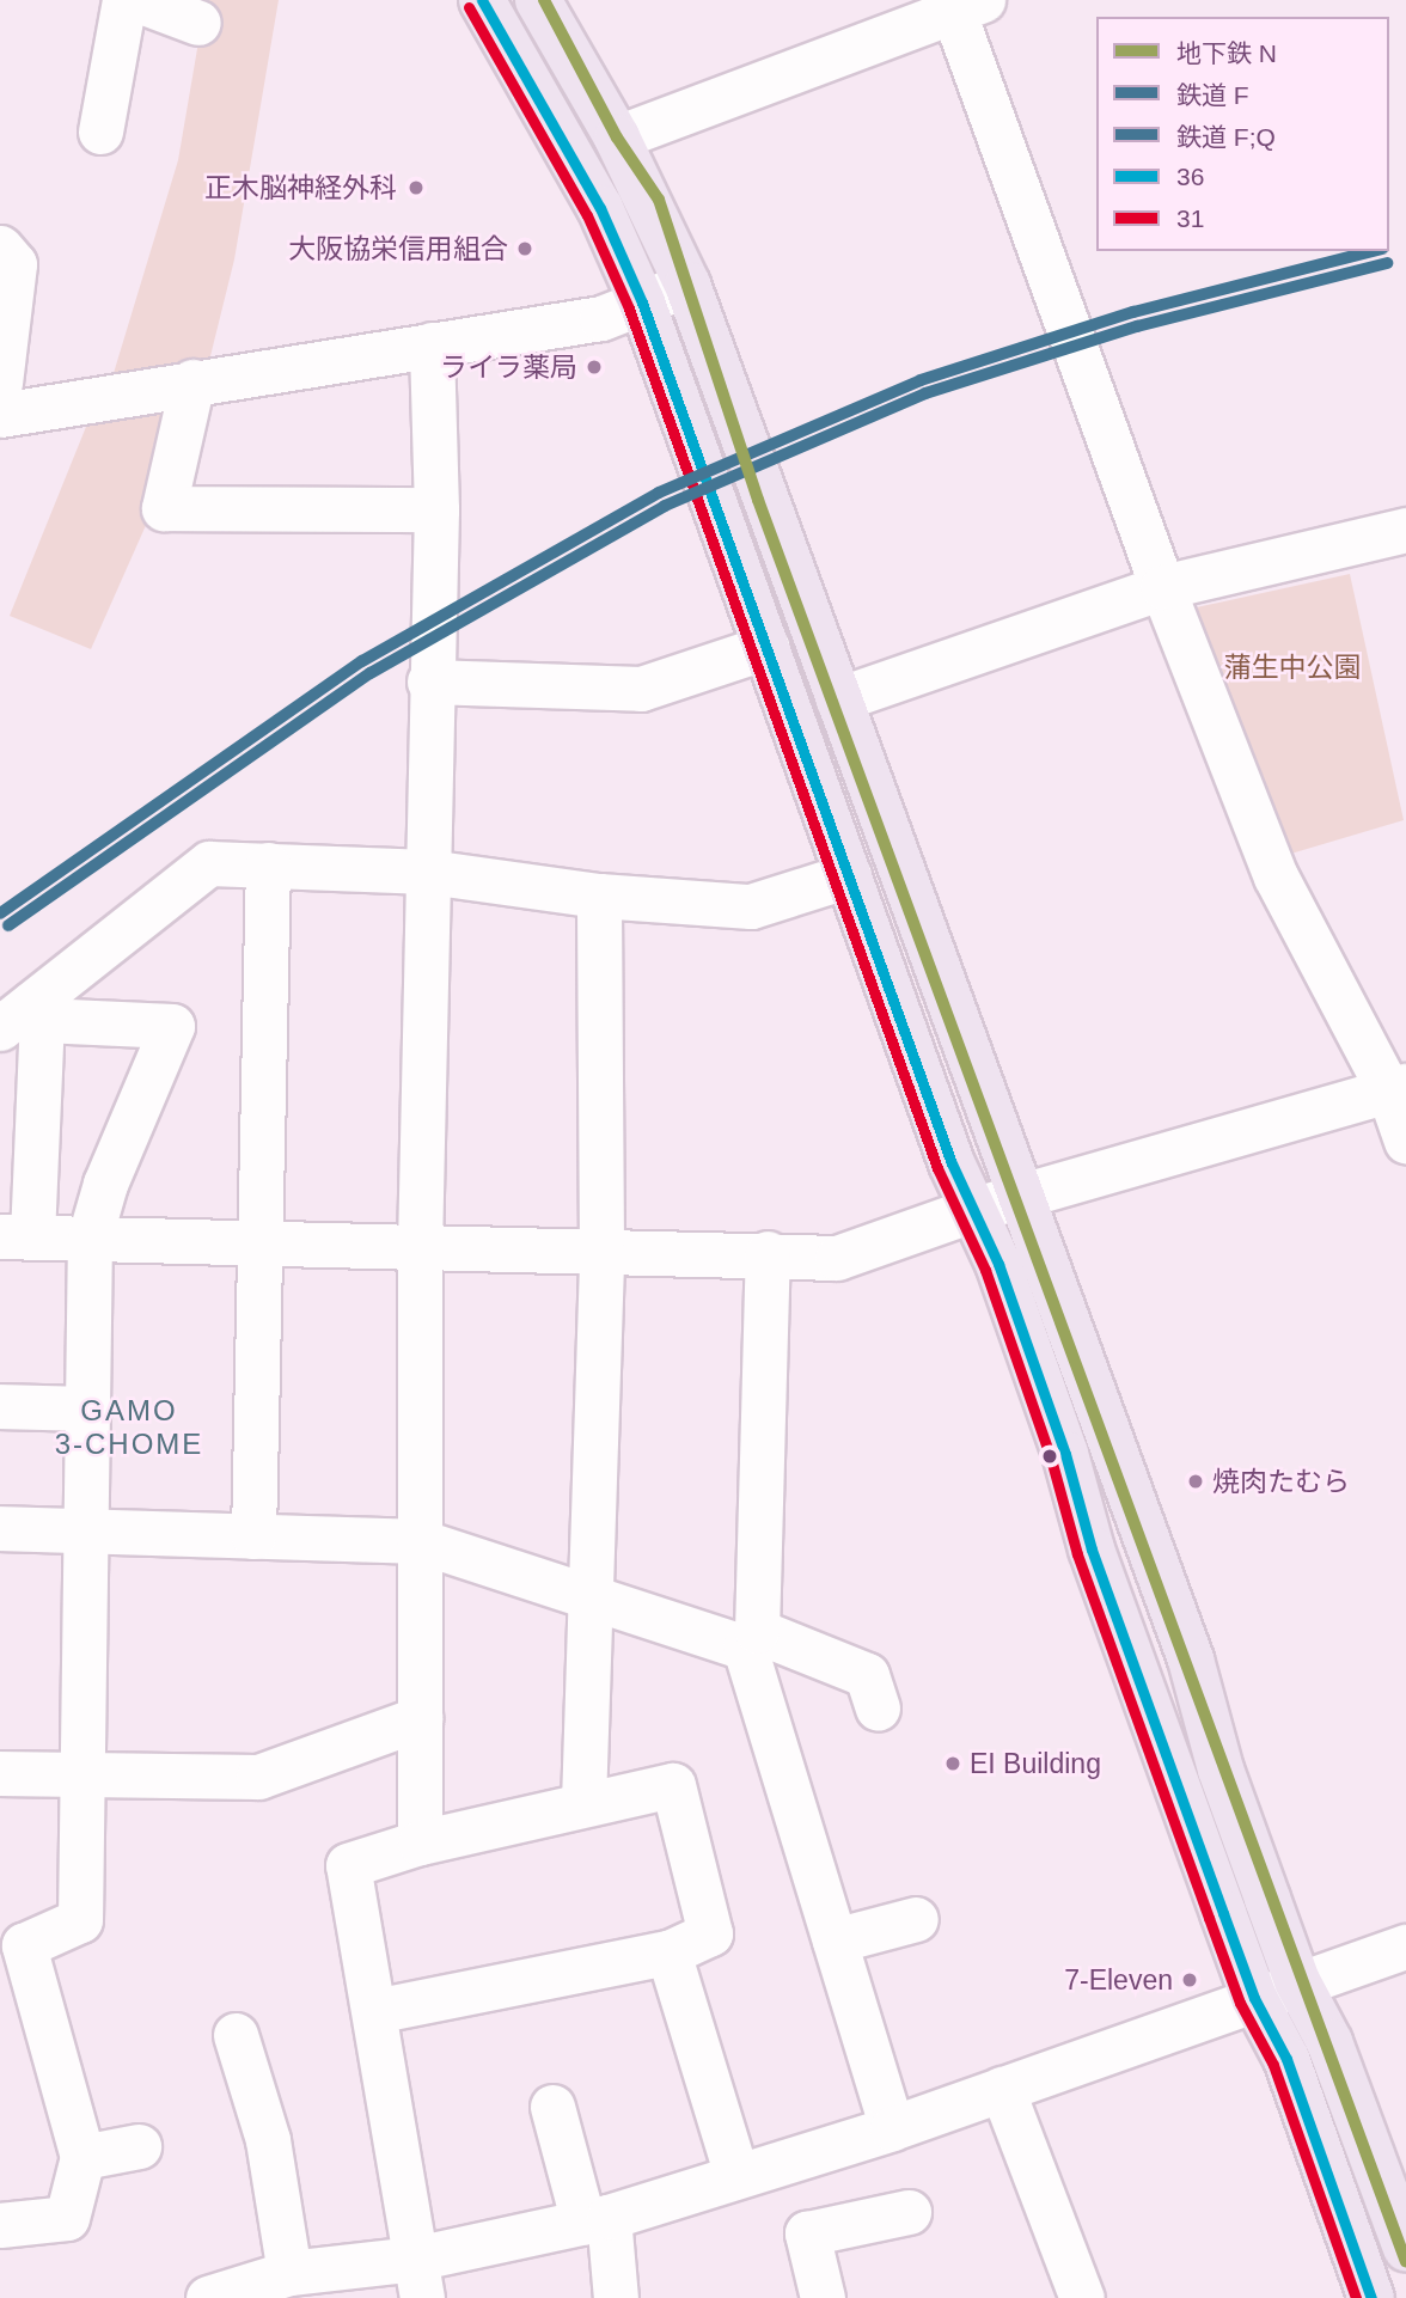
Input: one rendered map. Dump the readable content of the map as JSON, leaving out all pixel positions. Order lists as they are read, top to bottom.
{
  "districts": ["GAMO 3-CHOME"],
  "parks": ["蒲生中公園"],
  "places": [
    "正木脳神経外科",
    "大阪協栄信用組合",
    "ライラ薬局",
    "焼肉たむら",
    "EI Building",
    "7-Eleven"
  ],
  "lines": [
    "metro line N",
    "transit line 36",
    "transit line 31",
    "rail line F",
    "rail line F;Q"
  ],
  "legend": [
    "地下鉄 N",
    "鉄道 F",
    "鉄道 F;Q",
    "36",
    "31"
  ]
}
